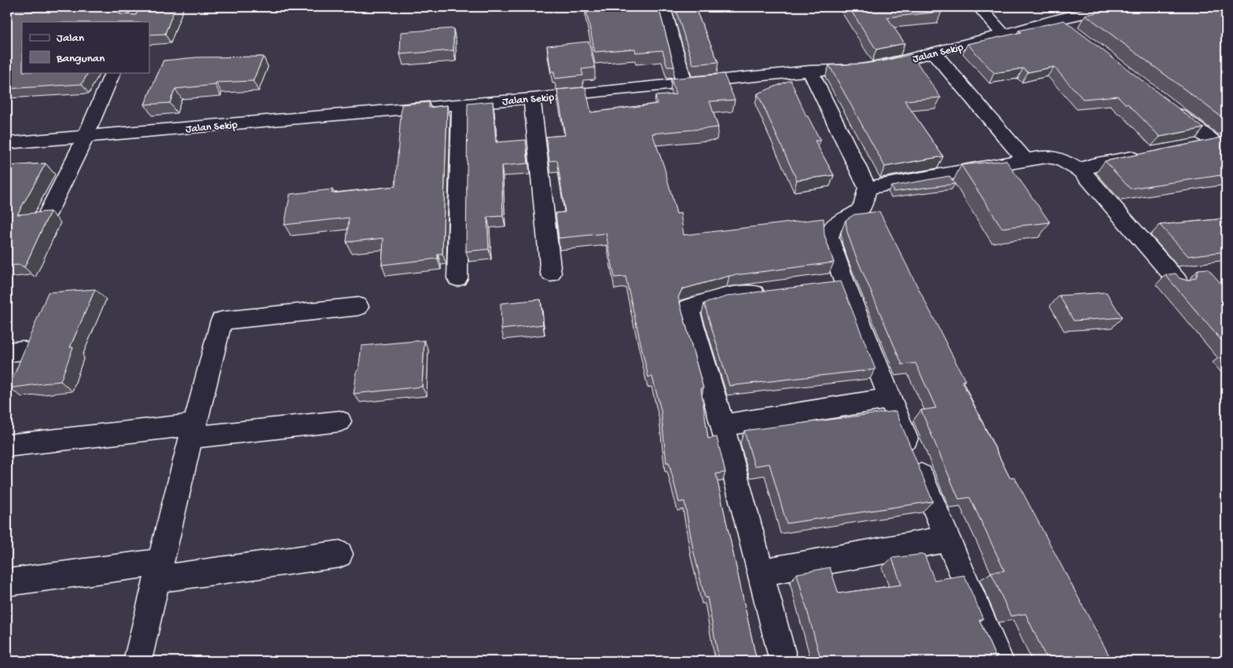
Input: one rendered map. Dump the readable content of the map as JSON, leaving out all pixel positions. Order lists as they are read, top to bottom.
{
  "streets": {
    "street": ["Jalan Sekip"]
  },
  "legend": ["Jalan", "Bangunan"]
}
